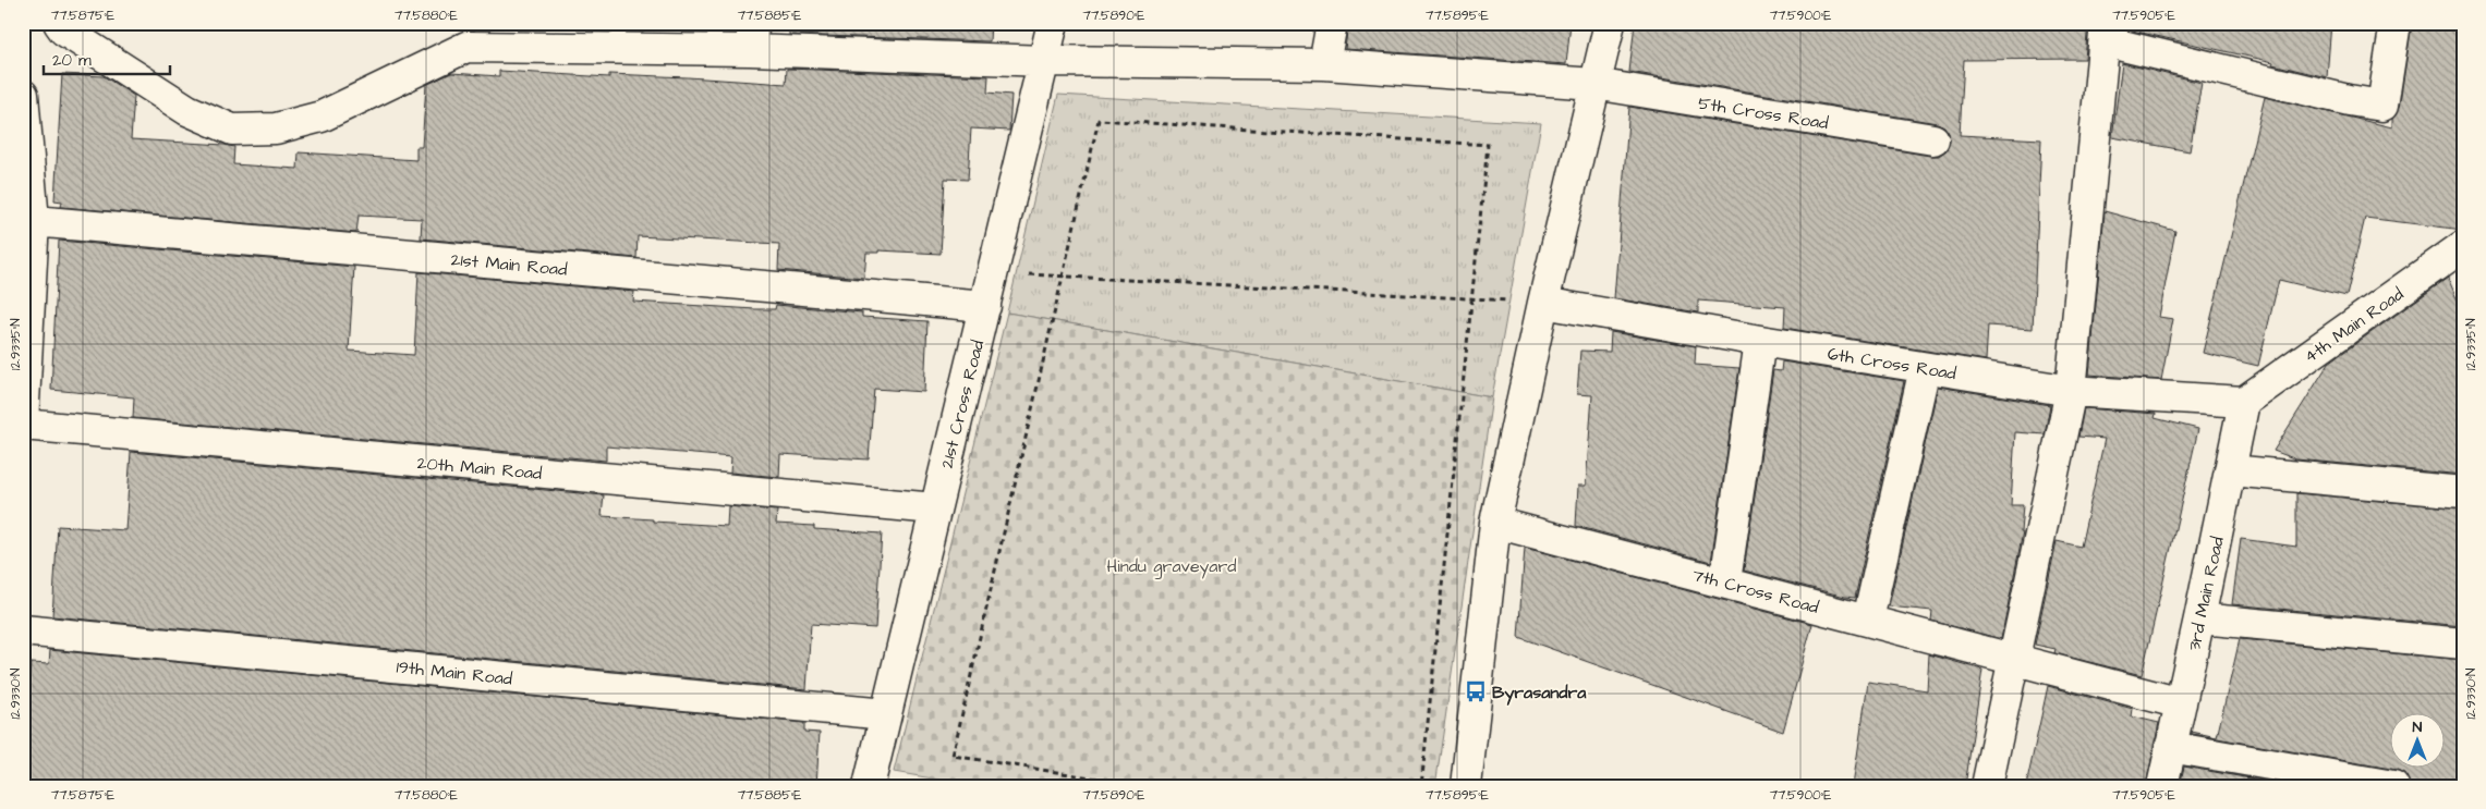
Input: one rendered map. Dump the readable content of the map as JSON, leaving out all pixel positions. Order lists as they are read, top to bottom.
{
  "streets": {
    "street": [
      "5th Cross Road",
      "21st Main Road",
      "4th Main Road",
      "6th Cross Road",
      "21st Cross Road",
      "20th Main Road",
      "7th Cross Road",
      "3rd Main Road",
      "19th Main Road"
    ]
  },
  "crossings": [
    ["5th Cross Road", "21st Cross Road"],
    ["21st Main Road", "21st Cross Road"],
    ["4th Main Road", "6th Cross Road"],
    ["4th Main Road", "3rd Main Road"],
    ["6th Cross Road", "3rd Main Road"],
    ["21st Cross Road", "20th Main Road"],
    ["21st Cross Road", "19th Main Road"],
    ["7th Cross Road", "3rd Main Road"]
  ],
  "parks": ["Hindu graveyard"],
  "places": {
    "bus stop": ["Byrasandra"]
  },
  "scale_bar": "20 m",
  "north": "top",
  "coordinates": [
    "77.5875°E",
    "77.5880°E",
    "77.5885°E",
    "77.5890°E",
    "77.5895°E",
    "77.5900°E",
    "77.5905°E",
    "12.9335°N",
    "12.9330°N"
  ]
}
